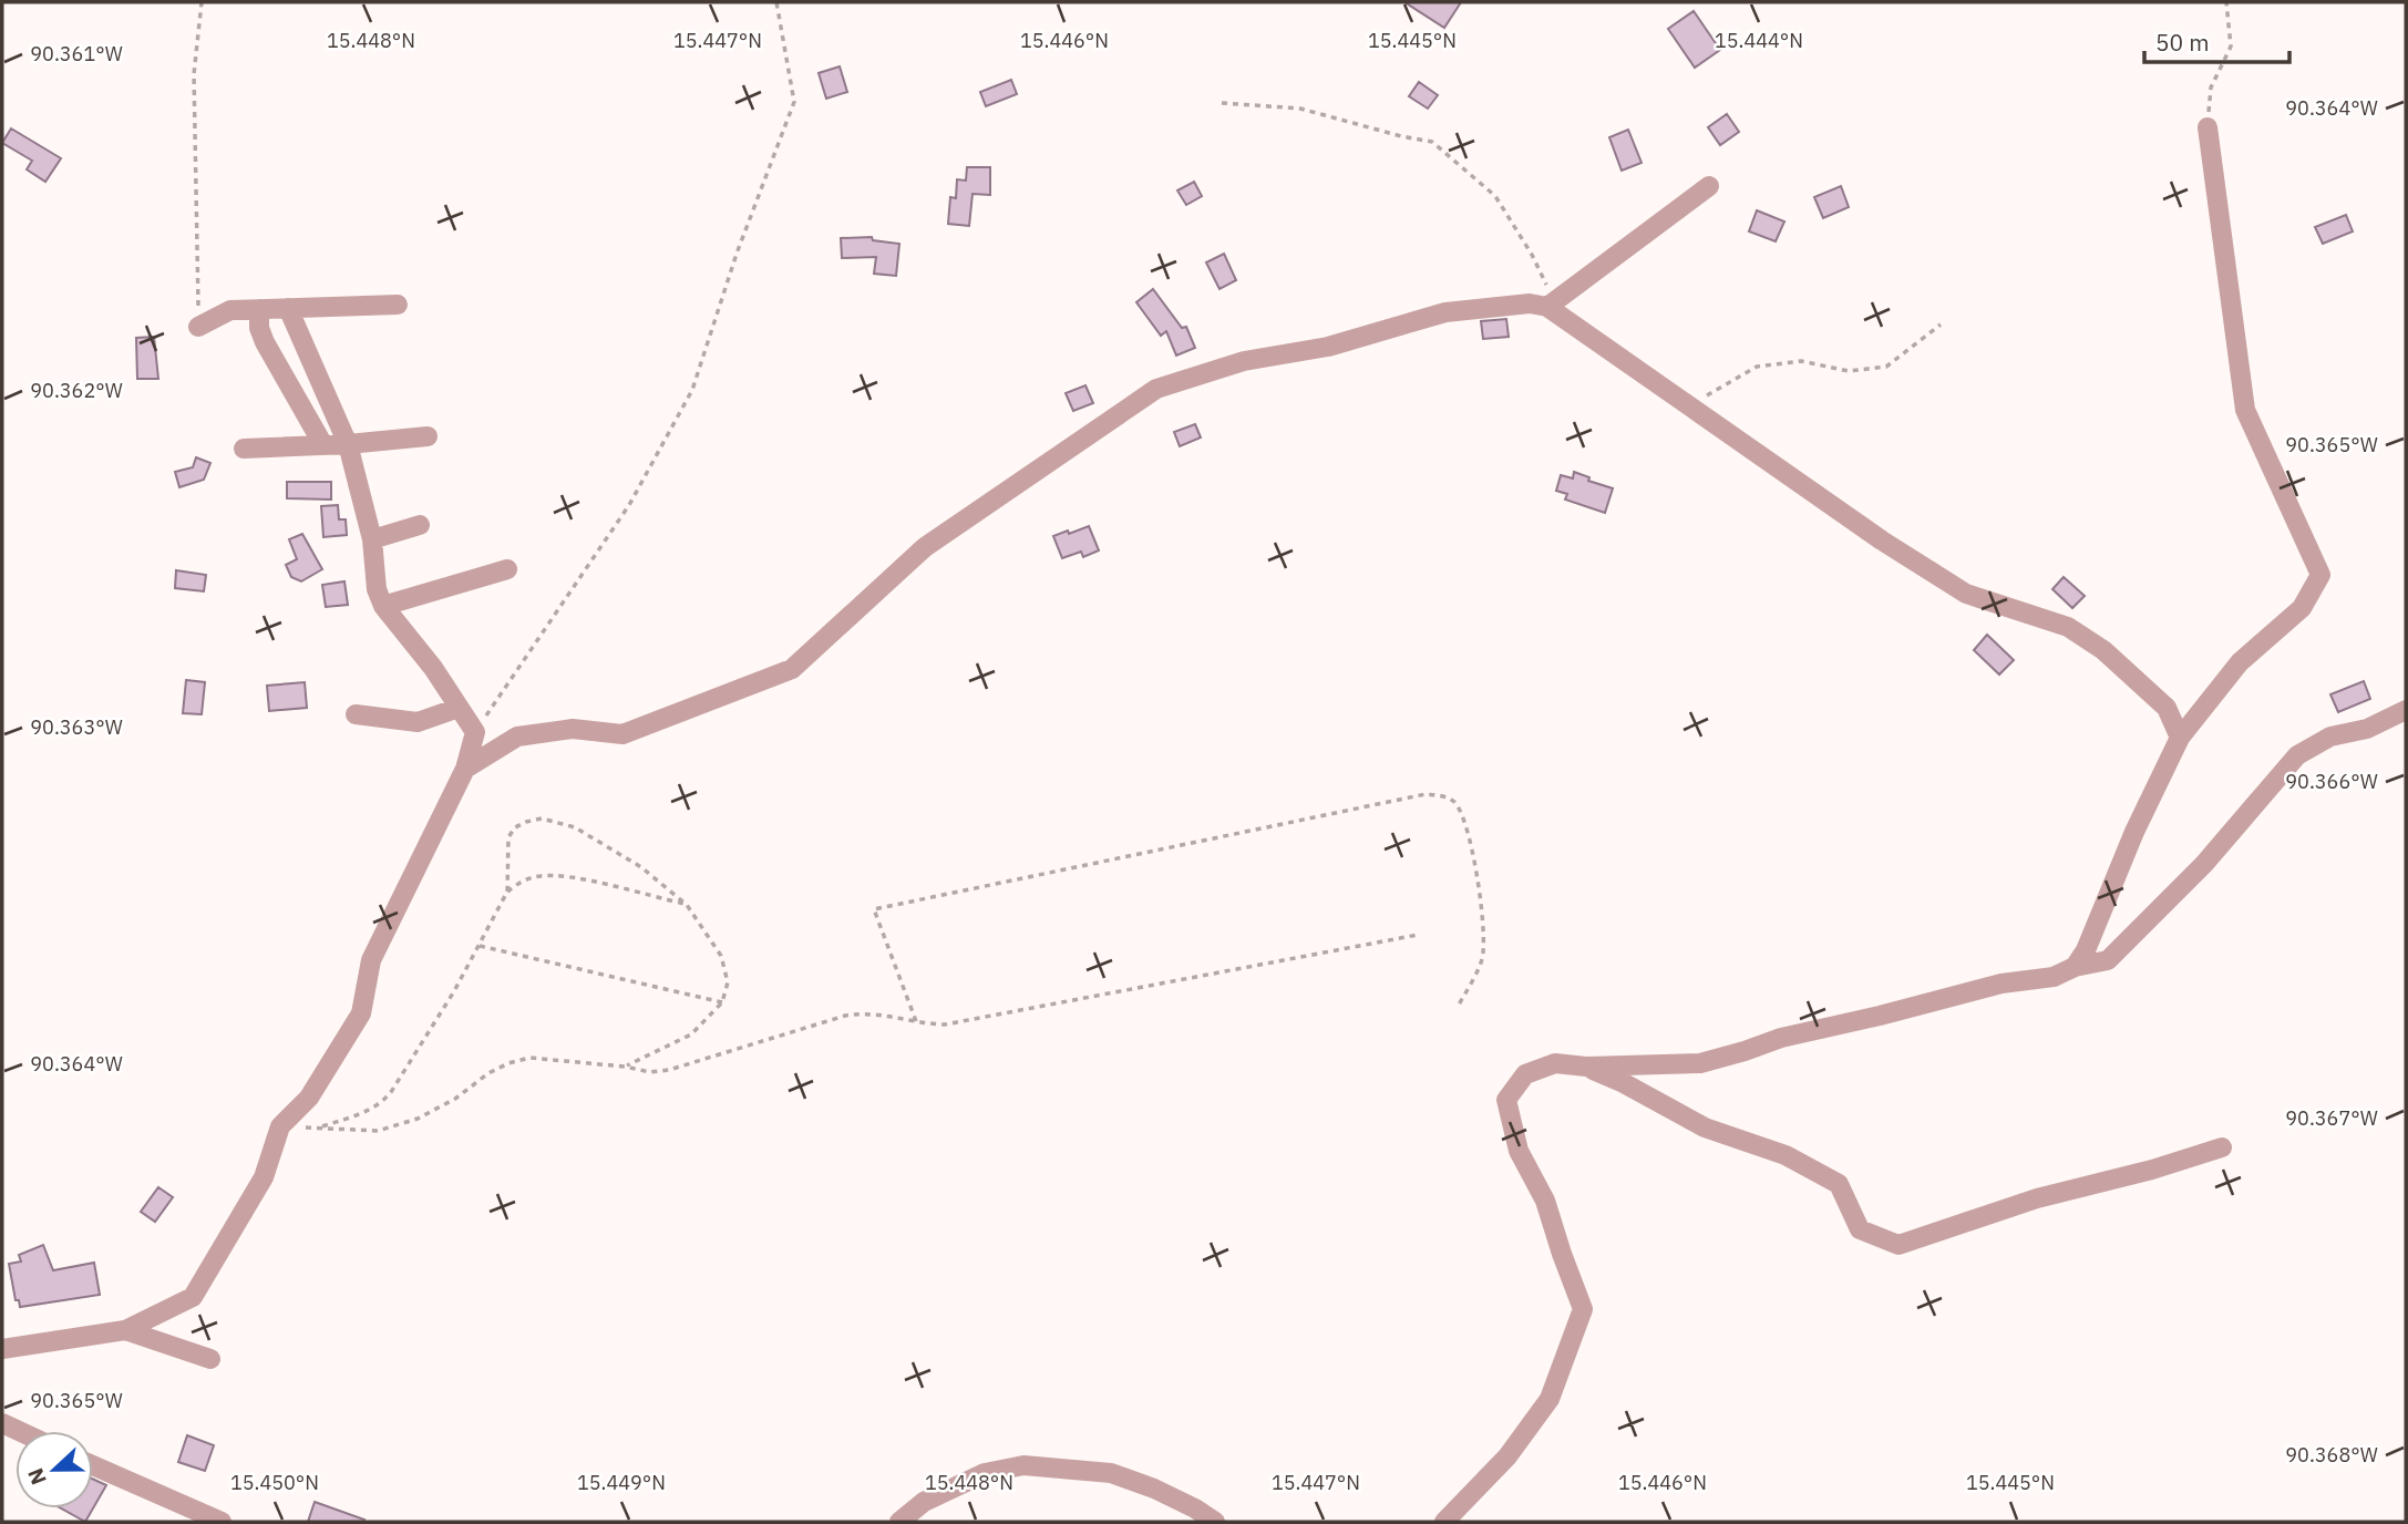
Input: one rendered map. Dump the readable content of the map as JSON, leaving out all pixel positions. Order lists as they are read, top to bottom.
{
  "scale_bar": "50 m",
  "north": "left",
  "coordinates": [
    "15.448°N",
    "15.447°N",
    "15.446°N",
    "15.445°N",
    "15.444°N",
    "90.361°W",
    "90.364°W",
    "90.362°W",
    "90.365°W",
    "90.363°W",
    "90.366°W",
    "90.367°W",
    "90.368°W",
    "15.450°N",
    "15.449°N"
  ]
}
